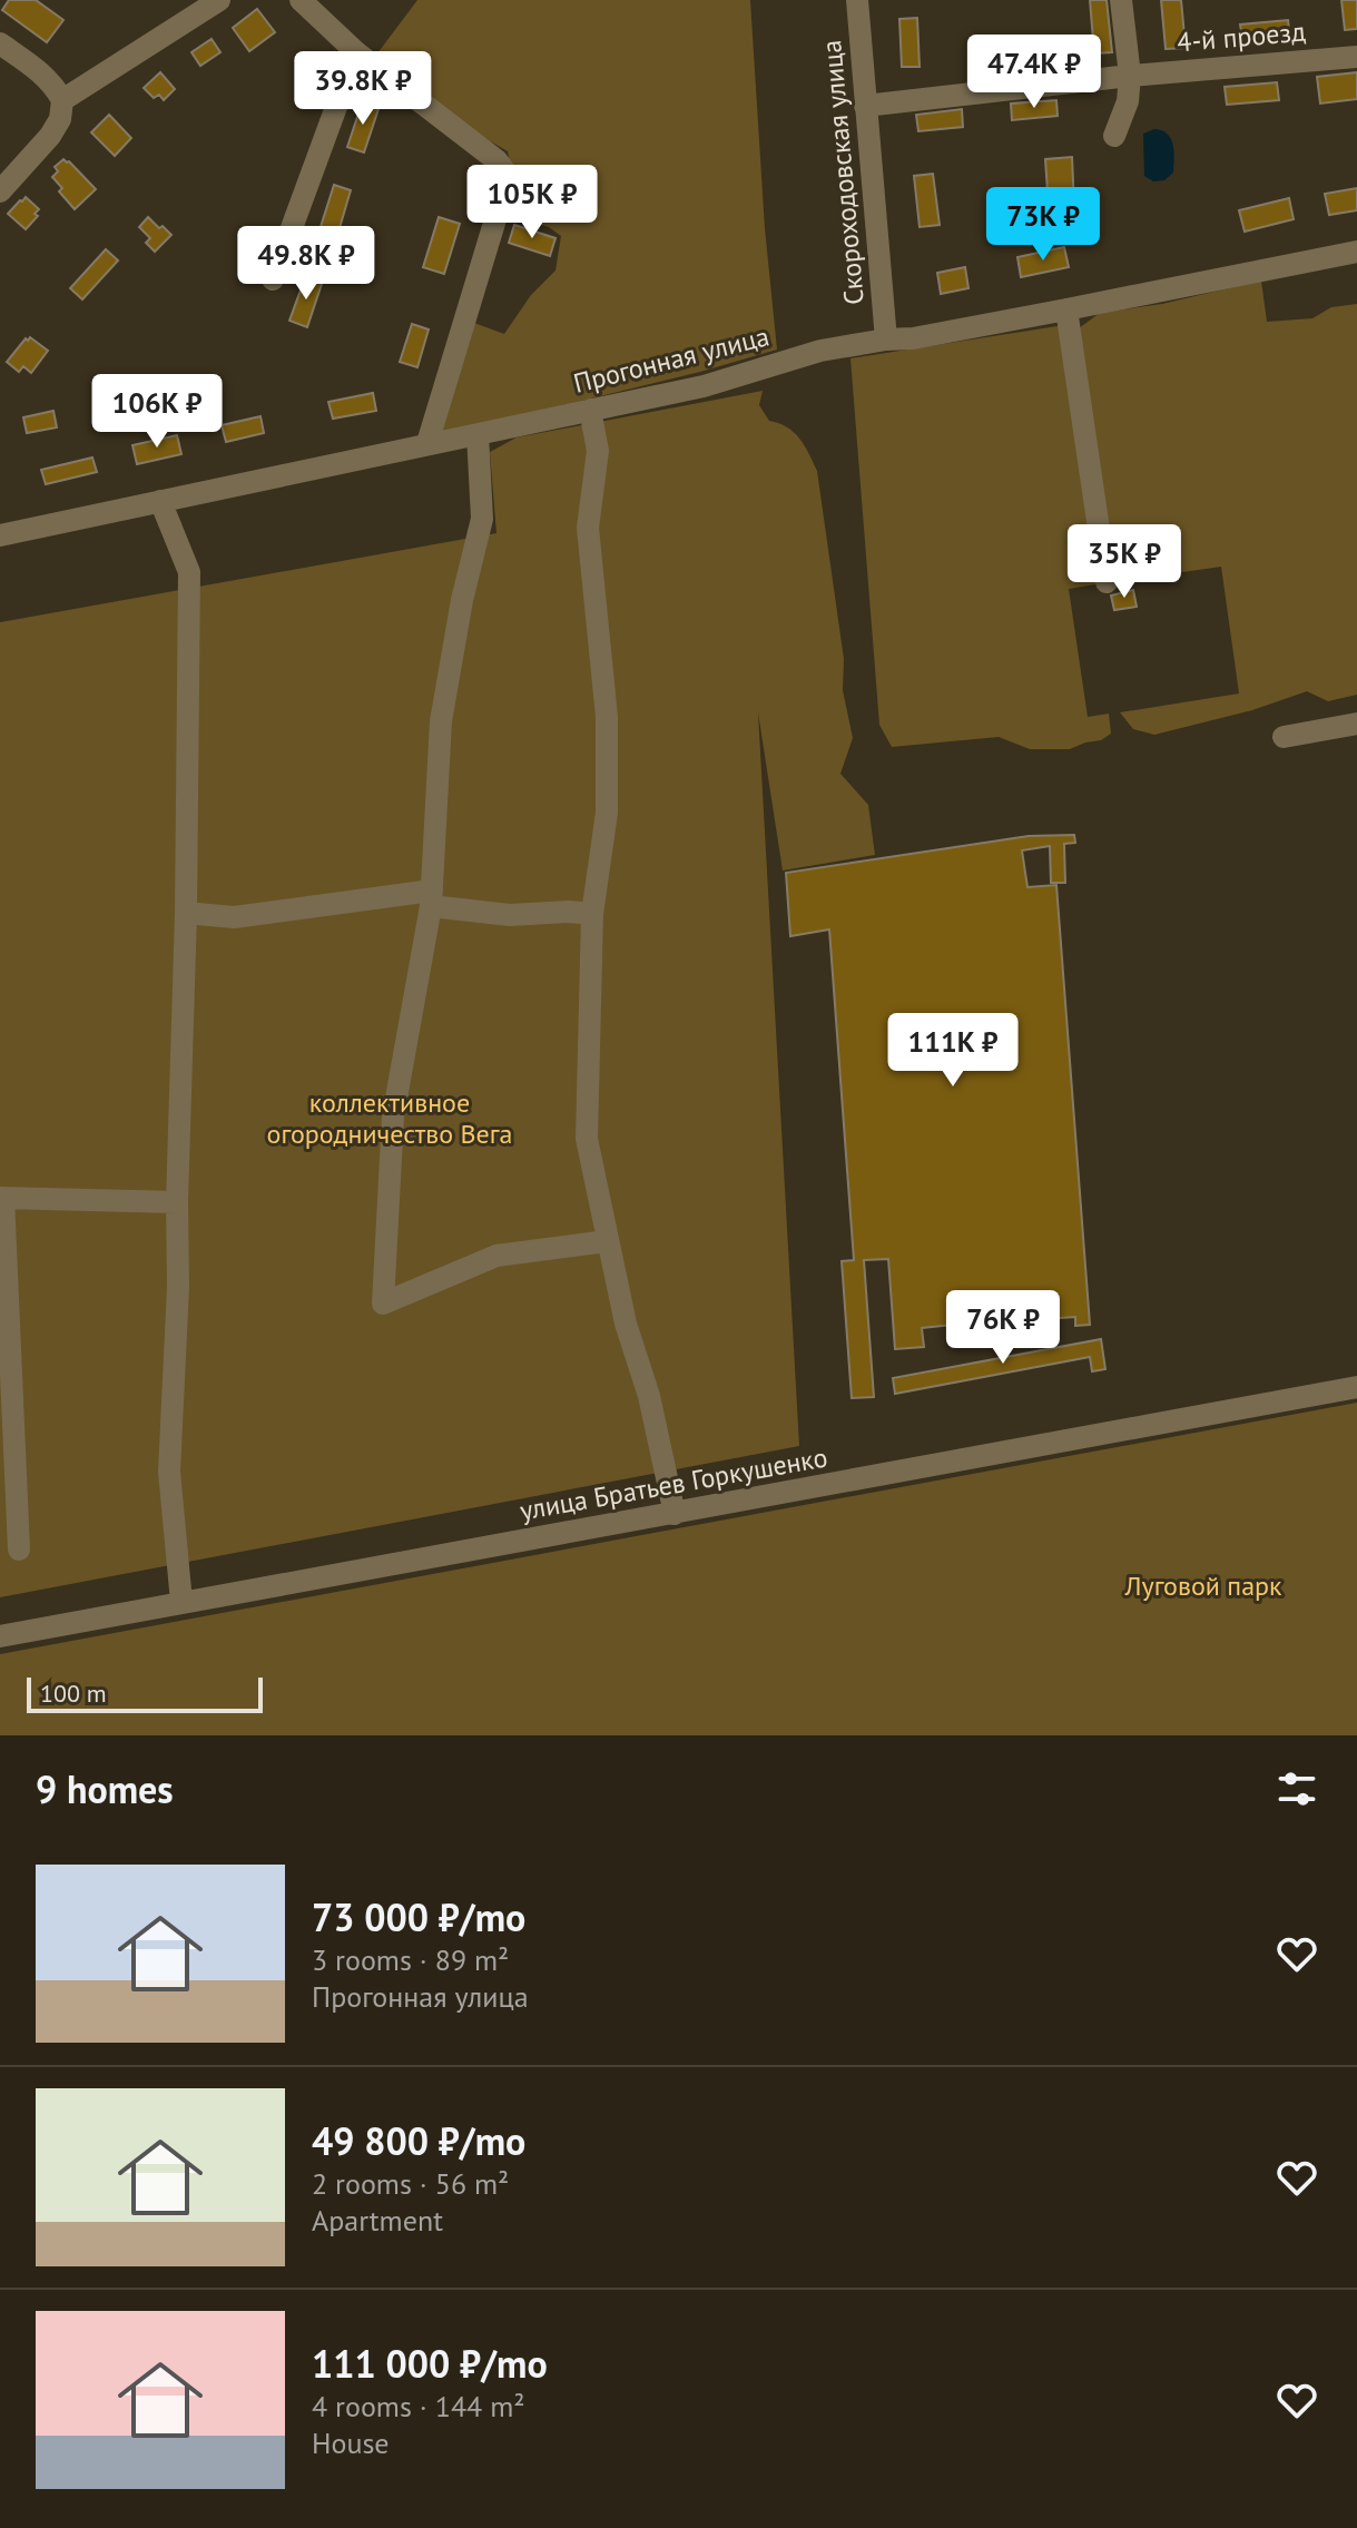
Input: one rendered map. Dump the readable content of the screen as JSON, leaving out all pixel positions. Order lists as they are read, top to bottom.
{
  "streets": {
    "street": [
      "4-й проезд",
      "Скороходовская улица",
      "Прогонная улица",
      "улица Братьев Горкушенко"
    ]
  },
  "crossings": [
    ["4-й проезд", "Скороходовская улица"],
    ["Скороходовская улица", "Прогонная улица"]
  ],
  "parks": ["коллективное огородничество Вега", "Луговой парк"],
  "scale_bar": "100 m",
  "page": {
    "price": [
      "47.4K ₽",
      "39.8K ₽",
      "105K ₽",
      "73K ₽",
      "49.8K ₽",
      "106K ₽",
      "35K ₽",
      "111K ₽",
      "76K ₽"
    ],
    "scale": "100 m",
    "heading": "9 homes",
    "list": [
      {
        "name": "73 000 ₽/mo",
        "note": "3 rooms · 89 m² · Прогонная улица"
      },
      {
        "name": "49 800 ₽/mo",
        "note": "2 rooms · 56 m² · Apartment"
      },
      {
        "name": "111 000 ₽/mo",
        "note": "4 rooms · 144 m² · House"
      }
    ]
  }
}
